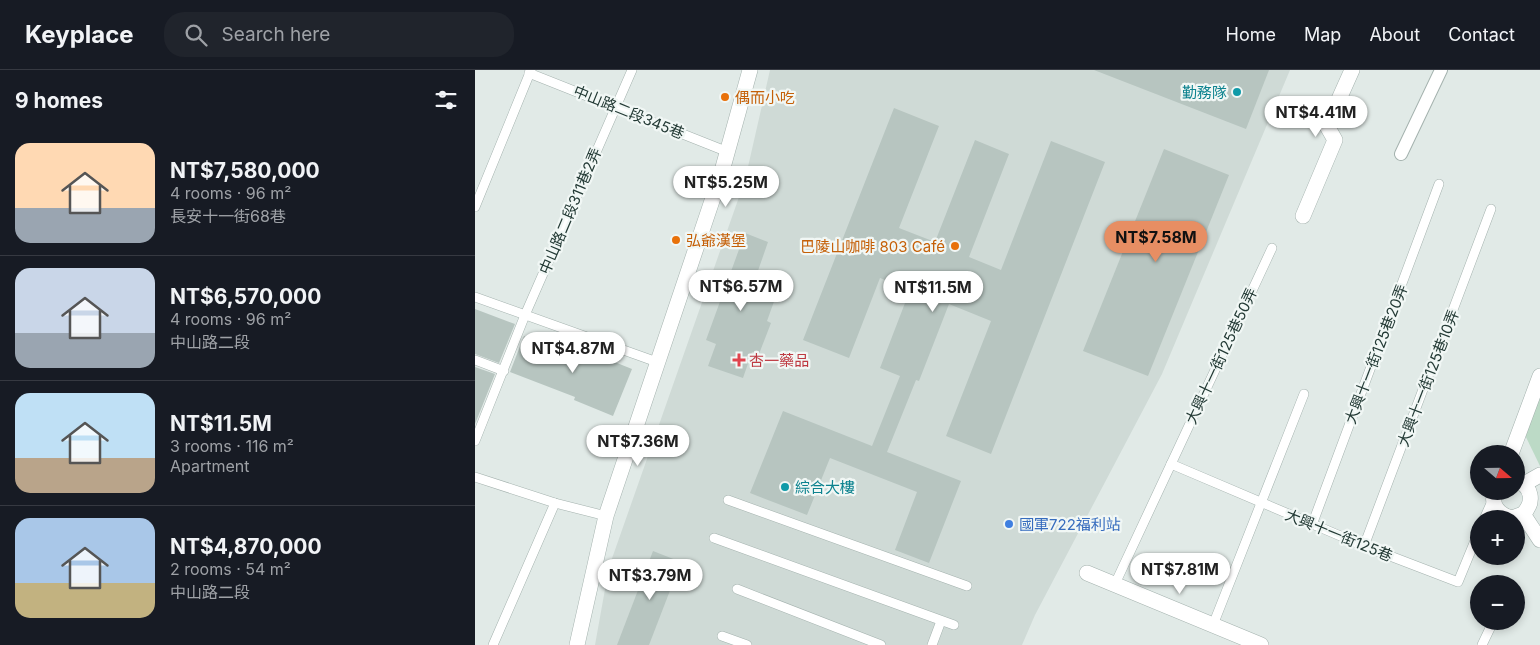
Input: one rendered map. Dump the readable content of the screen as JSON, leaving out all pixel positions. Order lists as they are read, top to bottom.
{
  "streets": {
    "lane": [
      "中山路二段345巷",
      "中山路二段311巷2弄",
      "大興十一街125巷20弄",
      "大興十一街125巷50弄",
      "大興十一街125巷10弄",
      "大興十一街125巷"
    ]
  },
  "crossings": [
    ["中山路二段345巷", "中山路二段311巷2弄"],
    ["大興十一街125巷20弄", "大興十一街125巷"],
    ["大興十一街125巷50弄", "大興十一街125巷"],
    ["大興十一街125巷10弄", "大興十一街125巷"]
  ],
  "places": {
    "other": [
      "勤務隊",
      "偶而小吃",
      "弘爺漢堡",
      "巴陵山咖啡 803 Café",
      "綜合大樓",
      "國軍722福利站"
    ],
    "health": ["杏一藥品"]
  },
  "north": "right",
  "page": {
    "header": "Keyplace",
    "search": "Search here",
    "nav": [
      "Home",
      "Map",
      "About",
      "Contact"
    ],
    "heading": "9 homes",
    "price": [
      "NT$4.41M",
      "NT$5.25M",
      "NT$7.58M",
      "NT$6.57M",
      "NT$11.5M",
      "NT$4.87M",
      "NT$7.36M",
      "NT$7.81M",
      "NT$3.79M"
    ],
    "list": [
      {
        "name": "NT$7,580,000",
        "note": "4 rooms · 96 m² · 長安十一街68巷"
      },
      {
        "name": "NT$6,570,000",
        "note": "4 rooms · 96 m² · 中山路二段"
      },
      {
        "name": "NT$11.5M",
        "note": "3 rooms · 116 m² · Apartment"
      },
      {
        "name": "NT$4,870,000",
        "note": "2 rooms · 54 m² · 中山路二段"
      }
    ],
    "map_buttons": ["+", "−"]
  }
}
